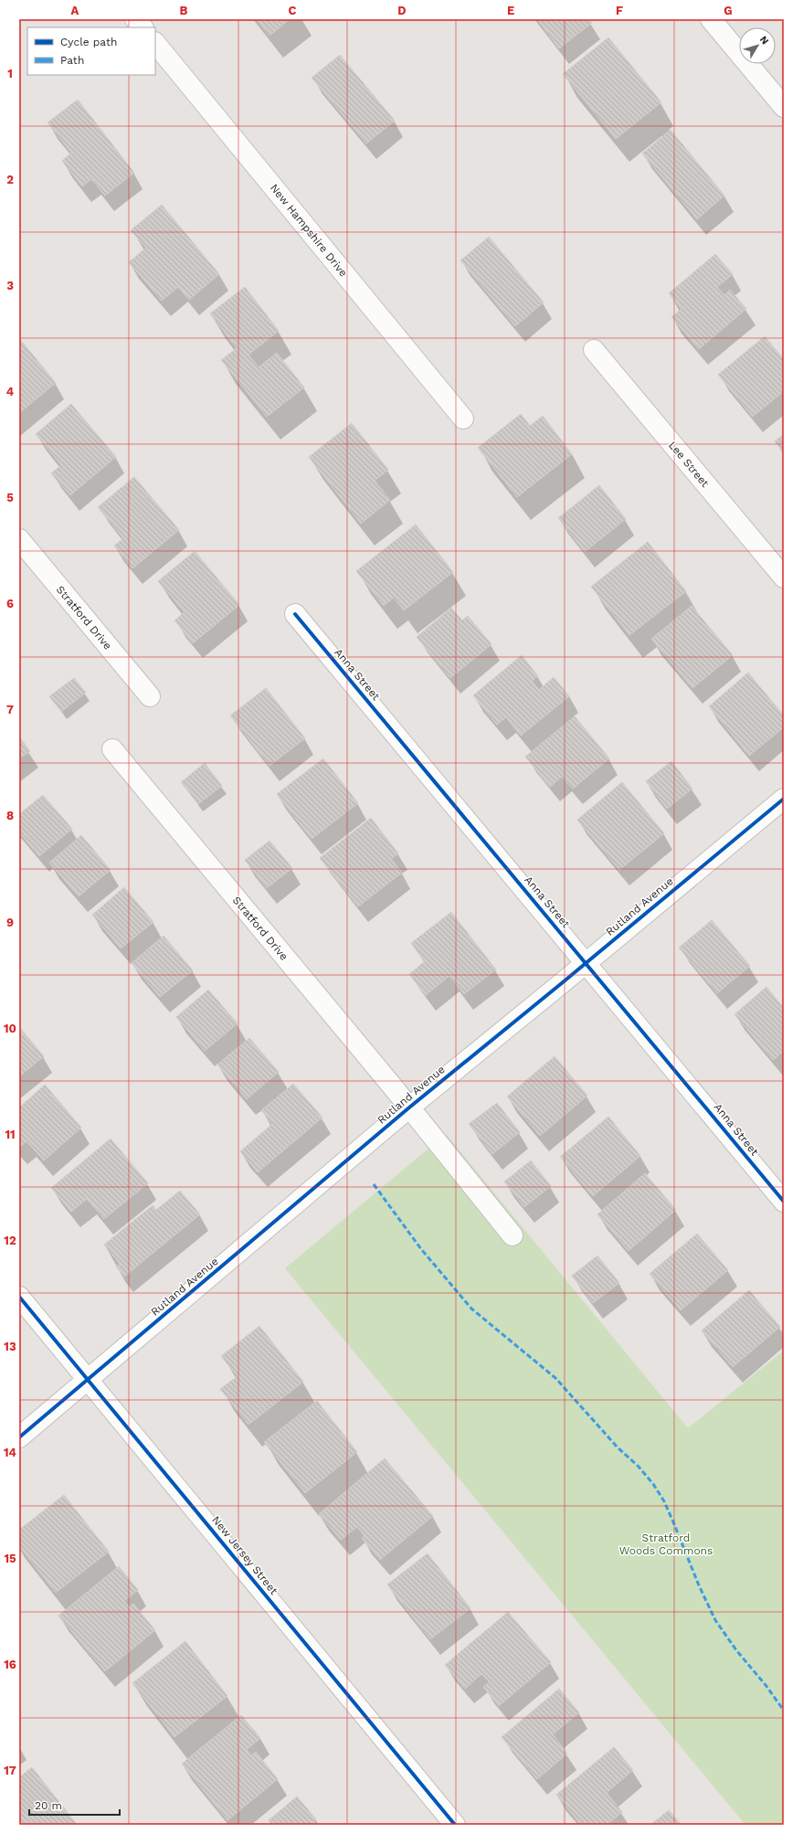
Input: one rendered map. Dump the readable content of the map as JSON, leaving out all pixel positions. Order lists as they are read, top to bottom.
{
  "streets": {
    "street": [
      "New Hampshire Drive",
      "Lee Street",
      "Stratford Drive",
      "Anna Street",
      "Rutland Avenue",
      "New Jersey Street"
    ]
  },
  "crossings": [
    ["Stratford Drive", "Rutland Avenue"],
    ["Anna Street", "Rutland Avenue"],
    ["Rutland Avenue", "New Jersey Street"]
  ],
  "parks": ["Stratford Woods Commons"],
  "legend": ["Cycle path", "Path"],
  "scale_bar": "20 m",
  "north": "top right",
  "grid": {
    "columns": [
      "A",
      "B",
      "C",
      "D",
      "E",
      "F",
      "G"
    ],
    "rows": [
      "1",
      "2",
      "3",
      "4",
      "5",
      "6",
      "7",
      "8",
      "9",
      "10",
      "11",
      "12",
      "13",
      "14",
      "15",
      "16",
      "17"
    ]
  }
}
